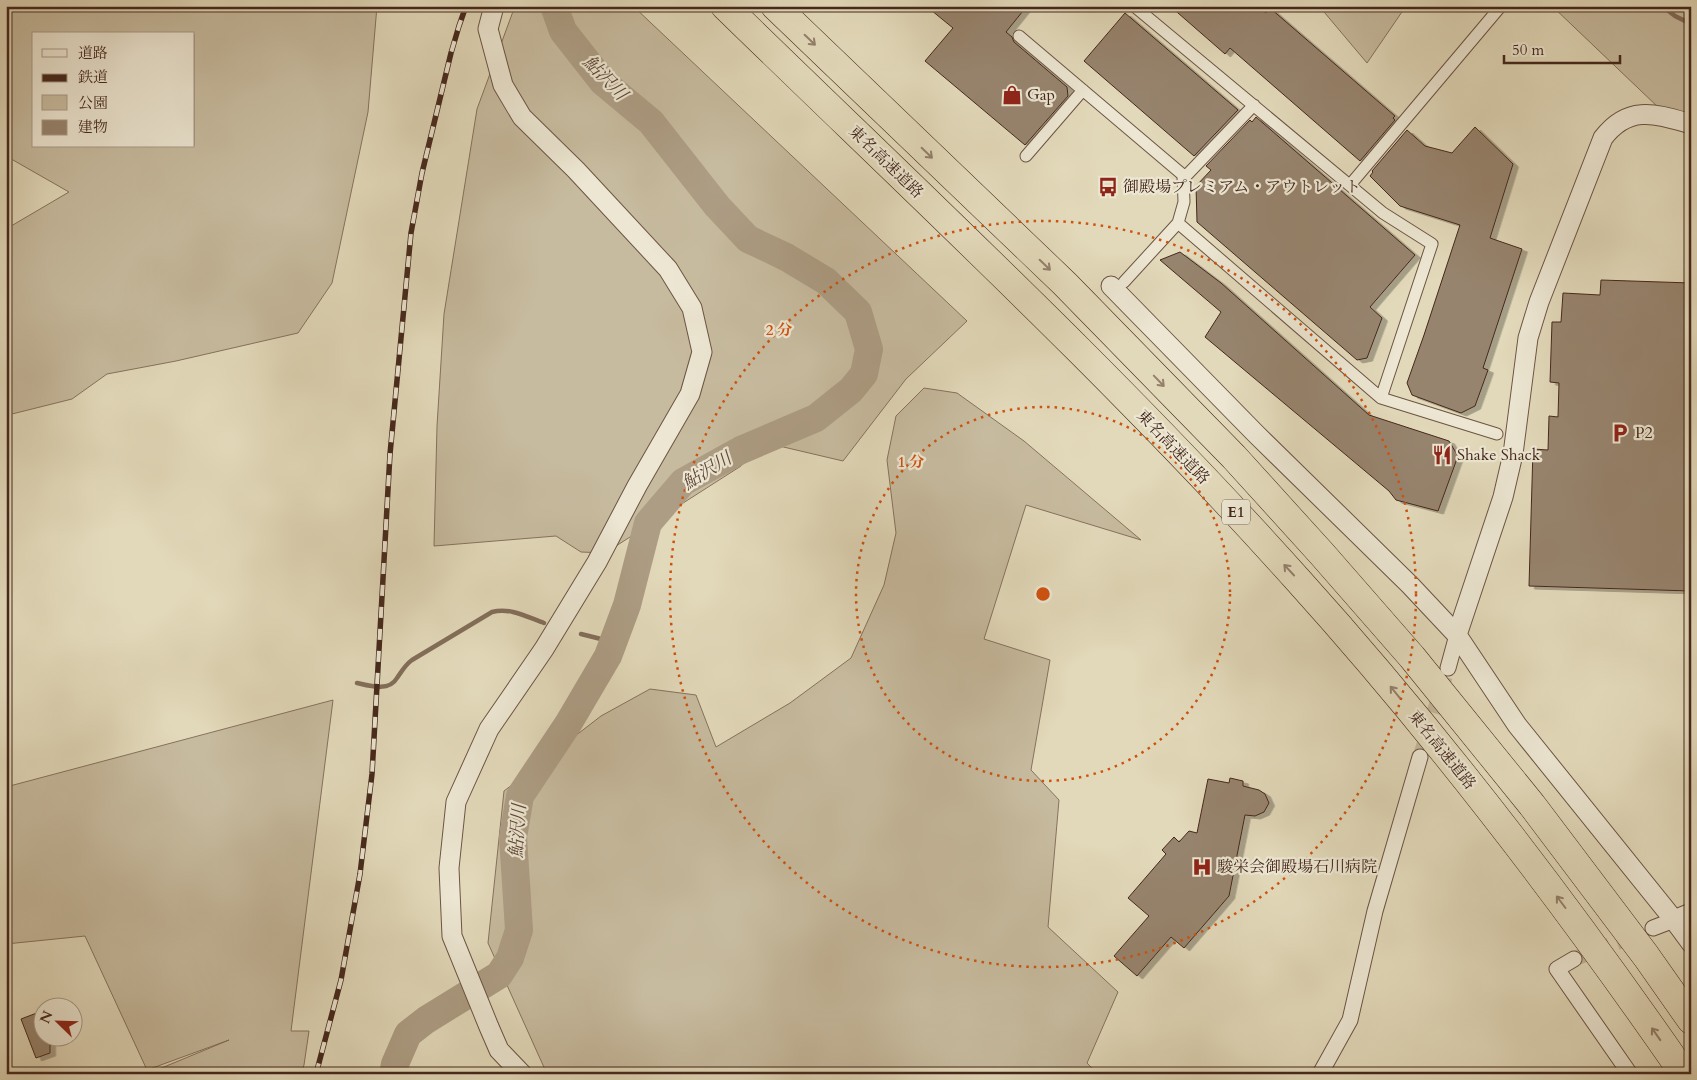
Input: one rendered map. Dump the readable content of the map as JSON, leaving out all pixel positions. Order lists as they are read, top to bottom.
{
  "streets": {
    "highway": ["東名高速道路", "E1"]
  },
  "water": ["鮎沢川"],
  "places": {
    "shop": ["Gap"],
    "bus stop": ["御殿場プレミアム・アウトレット"],
    "parking": ["P2"],
    "restaurant": ["Shake Shack"],
    "hospital": ["駿栄会御殿場石川病院"]
  },
  "legend": [
    "道路",
    "鉄道",
    "公園",
    "建物"
  ],
  "scale_bar": "50 m",
  "north": "top left",
  "rings": ["2 分", "1 分"]
}
